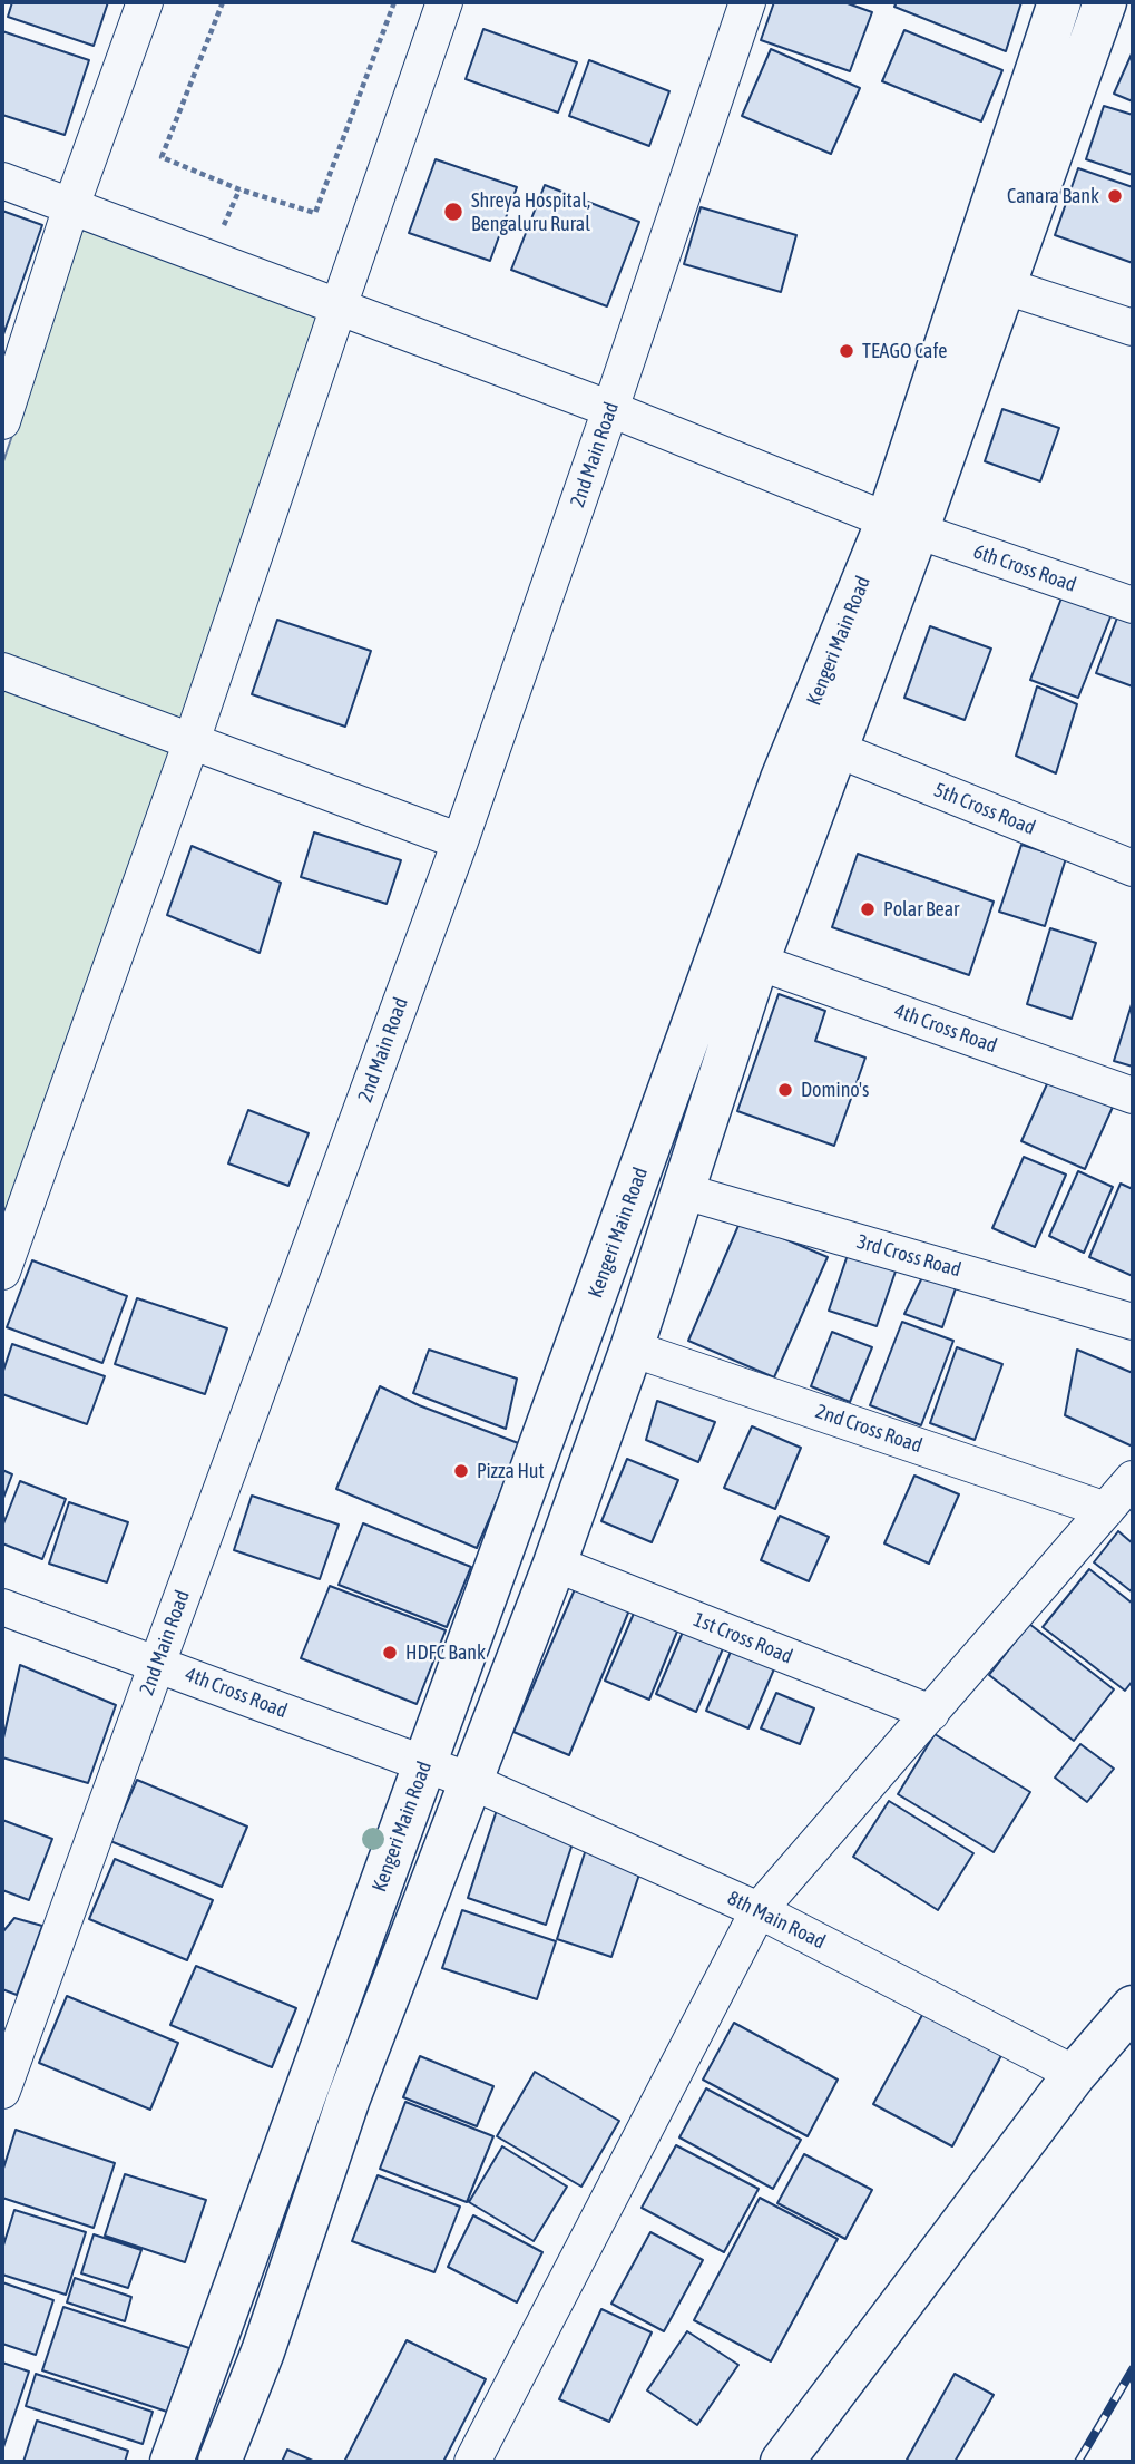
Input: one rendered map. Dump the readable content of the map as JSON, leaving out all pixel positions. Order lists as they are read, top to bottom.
{
  "streets": {
    "main road": ["Kengeri Main Road"],
    "street": [
      "2nd Main Road",
      "6th Cross Road",
      "5th Cross Road",
      "4th Cross Road",
      "3rd Cross Road",
      "2nd Cross Road",
      "1st Cross Road",
      "8th Main Road"
    ]
  },
  "crossings": [
    ["2nd Main Road", "6th Cross Road"],
    ["2nd Main Road", "4th Cross Road"],
    ["6th Cross Road", "Kengeri Main Road"],
    ["Kengeri Main Road", "5th Cross Road"],
    ["Kengeri Main Road", "4th Cross Road"],
    ["Kengeri Main Road", "3rd Cross Road"],
    ["Kengeri Main Road", "2nd Cross Road"],
    ["Kengeri Main Road", "1st Cross Road"],
    ["Kengeri Main Road", "8th Main Road"],
    ["4th Cross Road", "8th Main Road"]
  ],
  "places": [
    "Canara Bank",
    "Shreya Hospital, Bengaluru Rural",
    "TEAGO Cafe",
    "Polar Bear",
    "Domino's",
    "Pizza Hut",
    "HDFC Bank"
  ]
}
